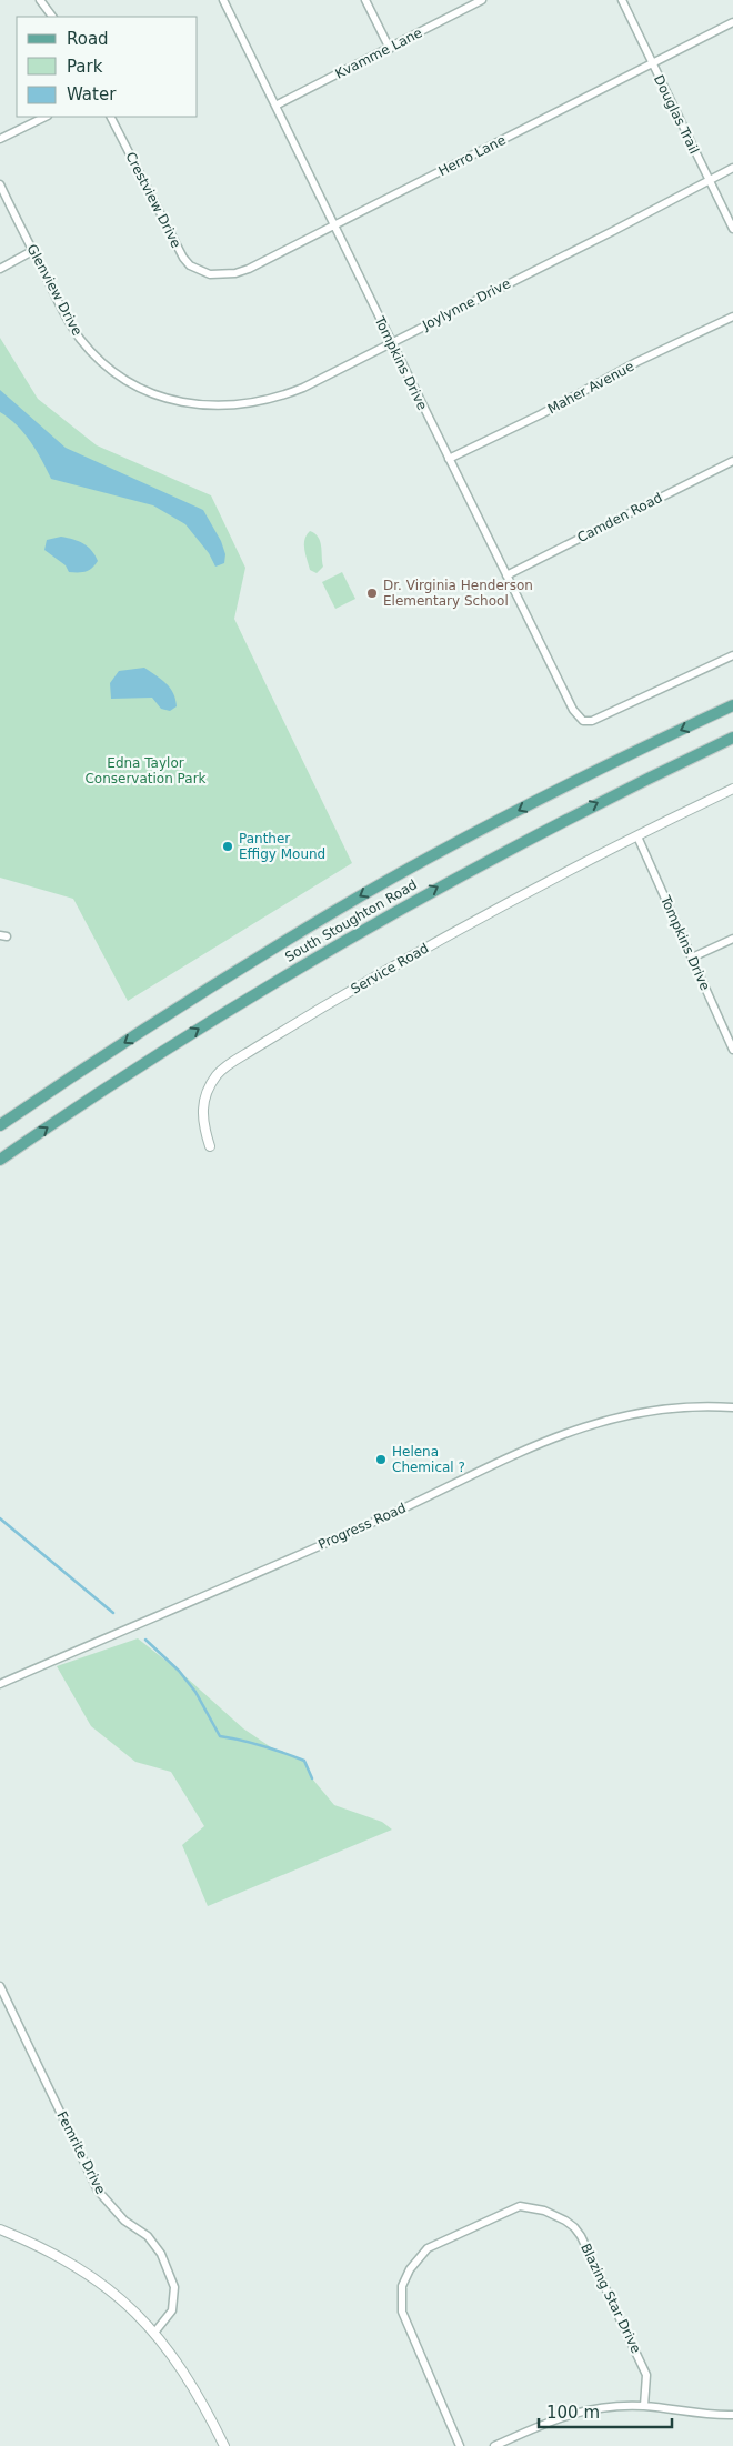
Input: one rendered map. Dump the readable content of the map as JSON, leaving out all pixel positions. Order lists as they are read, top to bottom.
{
  "streets": {
    "main road": ["South Stoughton Road"],
    "street": [
      "Kvamme Lane",
      "Douglas Trail",
      "Herro Lane",
      "Crestview Drive",
      "Glenview Drive",
      "Joylynne Drive",
      "Tompkins Drive",
      "Maher Avenue",
      "Camden Road",
      "Service Road",
      "Progress Road",
      "Femrite Drive",
      "Blazing Star Drive"
    ]
  },
  "crossings": [
    ["Kvamme Lane", "Tompkins Drive"],
    ["Douglas Trail", "Herro Lane"],
    ["Douglas Trail", "Joylynne Drive"],
    ["Herro Lane", "Crestview Drive"],
    ["Herro Lane", "Tompkins Drive"],
    ["Glenview Drive", "Joylynne Drive"],
    ["Joylynne Drive", "Tompkins Drive"],
    ["Tompkins Drive", "Maher Avenue"],
    ["Tompkins Drive", "Camden Road"],
    ["Tompkins Drive", "Service Road"]
  ],
  "parks": ["Edna Taylor Conservation Park"],
  "places": ["Dr. Virginia Henderson Elementary School", "Panther Effigy Mound", "Helena Chemical ?"],
  "legend": ["Road", "Park", "Water"],
  "scale_bar": "100 m"
}
